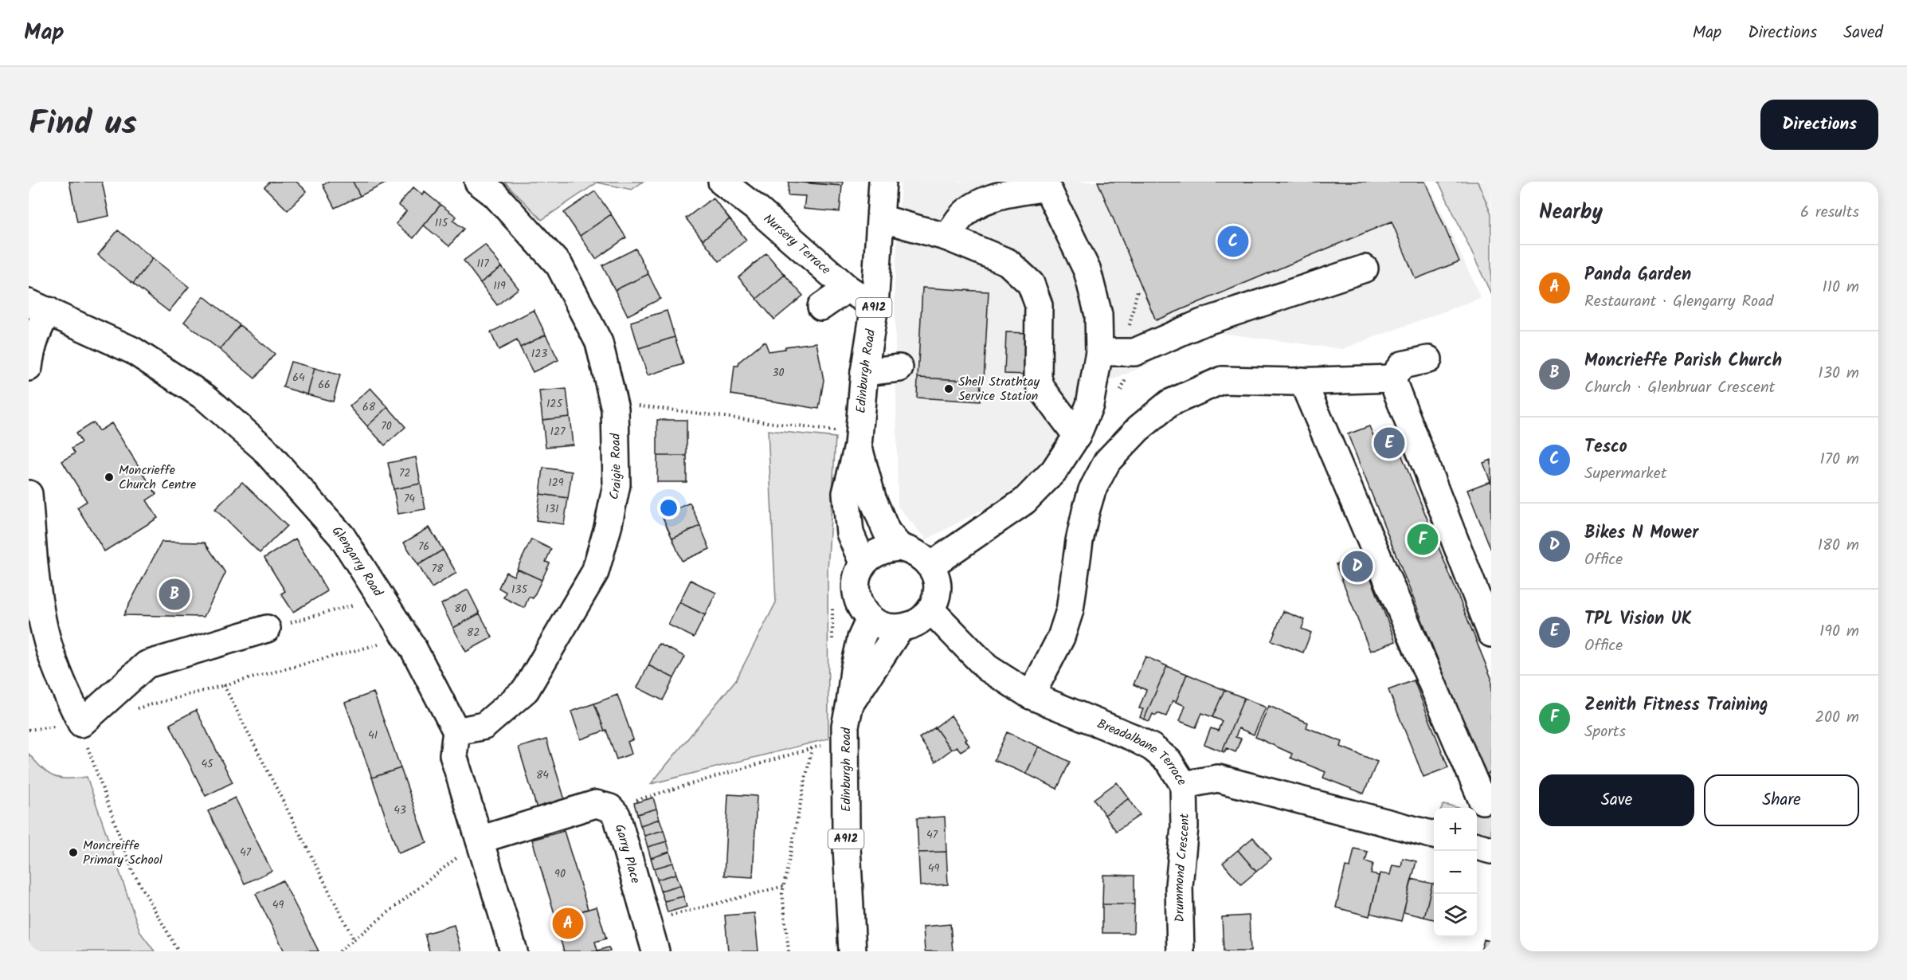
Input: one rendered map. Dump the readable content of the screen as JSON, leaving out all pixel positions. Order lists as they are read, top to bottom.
{
  "streets": {
    "street": [
      "Nursery Terrace",
      "A912",
      "Edinburgh Road",
      "Craigie Road",
      "Glengarry Road",
      "Breadalbane Terrace",
      "Garry Place",
      "Drummond Crescent"
    ]
  },
  "crossings": [
    ["Nursery Terrace", "Edinburgh Road"],
    ["Edinburgh Road", "Breadalbane Terrace"],
    ["Craigie Road", "Glengarry Road"],
    ["Breadalbane Terrace", "Drummond Crescent"]
  ],
  "places": ["Shell Strathtay Service Station", "Moncrieffe Church Centre", "Moncreiffe Primary School"],
  "house_numbers": [
    "115",
    "117",
    "119",
    "123",
    "30",
    "64",
    "66",
    "125",
    "68",
    "70",
    "127",
    "72",
    "129",
    "74",
    "131",
    "76",
    "78",
    "135",
    "80",
    "82",
    "41",
    "45",
    "84",
    "43",
    "47",
    "47",
    "49",
    "90",
    "49"
  ],
  "page": {
    "header": "Map",
    "nav": ["Map", "Directions", "Saved"],
    "title": "Find us",
    "buttons": [
      "Directions",
      ["Save", "Share"]
    ],
    "heading": ["Nearby", "6 results"],
    "pins": [
      "C",
      "E",
      "F",
      "D",
      "B",
      "A"
    ],
    "list": [
      {
        "mark": "A",
        "name": "Panda Garden",
        "note": "Restaurant · Glengarry Road",
        "value": "110 m"
      },
      {
        "mark": "B",
        "name": "Moncrieffe Parish Church",
        "note": "Church · Glenbruar Crescent",
        "value": "130 m"
      },
      {
        "mark": "C",
        "name": "Tesco",
        "note": "Supermarket",
        "value": "170 m"
      },
      {
        "mark": "D",
        "name": "Bikes N Mower",
        "note": "Office",
        "value": "180 m"
      },
      {
        "mark": "E",
        "name": "TPL Vision UK",
        "note": "Office",
        "value": "190 m"
      },
      {
        "mark": "F",
        "name": "Zenith Fitness Training",
        "note": "Sports",
        "value": "200 m"
      }
    ],
    "map_buttons": ["+", "−"]
  }
}
